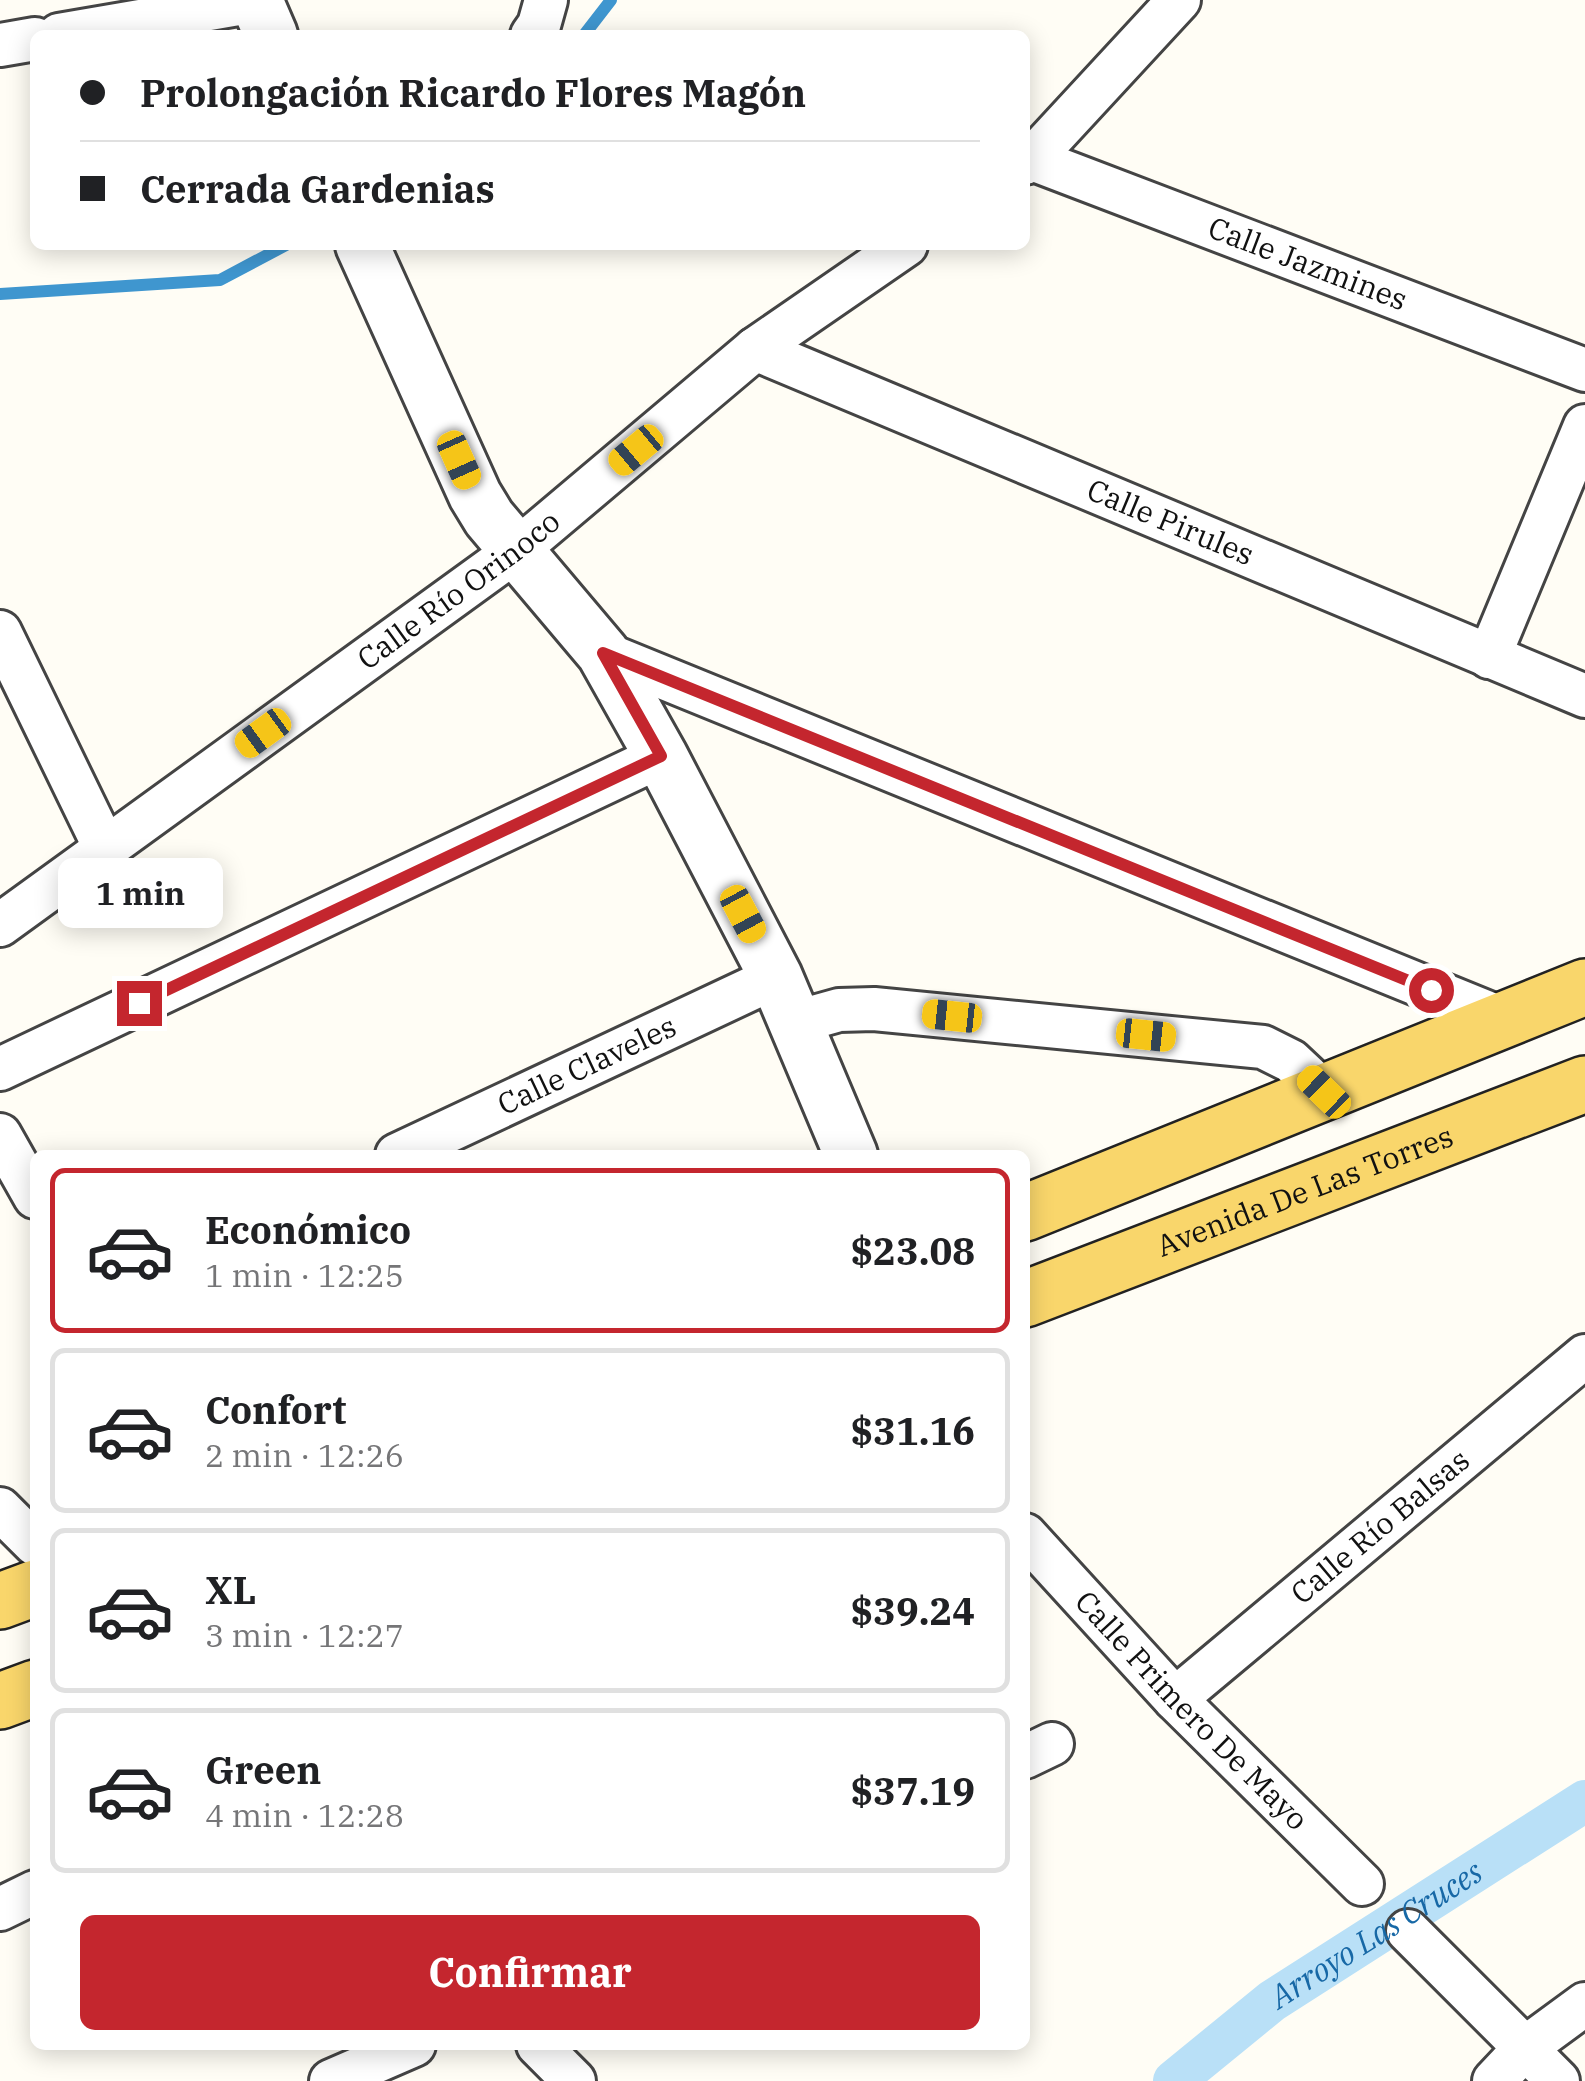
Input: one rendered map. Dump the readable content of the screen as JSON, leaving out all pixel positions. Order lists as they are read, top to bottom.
{
  "streets": {
    "main road": ["Avenida De Las Torres"],
    "street": [
      "Calle Jazmines",
      "Calle Pirules",
      "Calle Río Orinoco",
      "Calle Claveles",
      "Calle Río Balsas",
      "Calle Primero De Mayo"
    ]
  },
  "crossings": [
    ["Calle Pirules", "Calle Río Orinoco"],
    ["Calle Río Balsas", "Calle Primero De Mayo"]
  ],
  "water": ["Arroyo Las Cruces"],
  "page": {
    "banner": ["Prolongación Ricardo Flores Magón", "Cerrada Gardenias"],
    "bubble": "1 min",
    "list": [
      {
        "name": "Económico",
        "note": "1 min · 12:25",
        "value": "$23.08"
      },
      {
        "name": "Confort",
        "note": "2 min · 12:26",
        "value": "$31.16"
      },
      {
        "name": "XL",
        "note": "3 min · 12:27",
        "value": "$39.24"
      },
      {
        "name": "Green",
        "note": "4 min · 12:28",
        "value": "$37.19"
      }
    ],
    "buttons": "Confirmar"
  }
}
